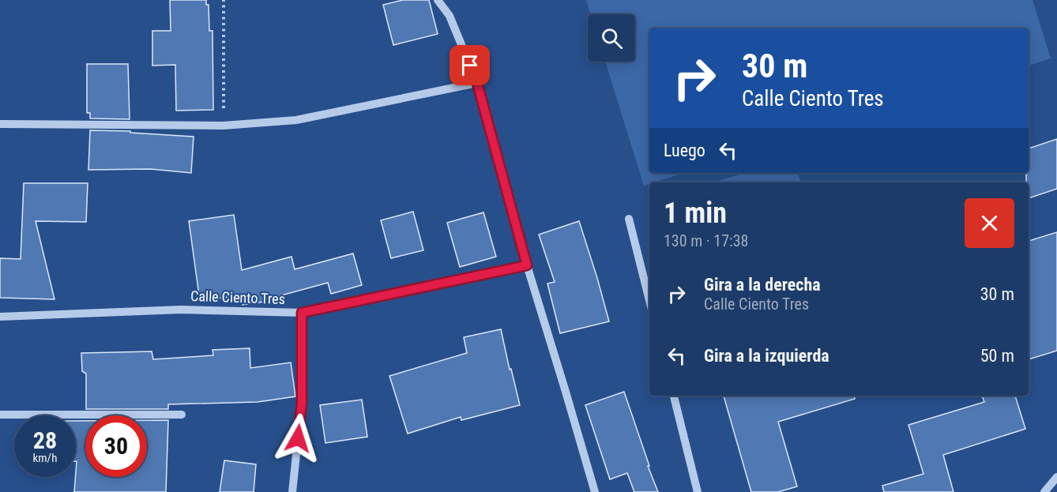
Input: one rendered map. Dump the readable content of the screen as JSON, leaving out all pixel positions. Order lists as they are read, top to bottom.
{
  "streets": {
    "street": ["Calle Ciento Tres"]
  },
  "page": {
    "turn": ["30 m", "Calle Ciento Tres"],
    "then": "Luego",
    "heading": ["1 min", "130 m · 17:38"],
    "list": [
      {
        "name": "Gira a la derecha",
        "note": "Calle Ciento Tres",
        "value": "30 m"
      },
      {
        "name": "Gira a la izquierda",
        "value": "50 m"
      }
    ],
    "speed": "28 km/h",
    "limit": "30"
  }
}
